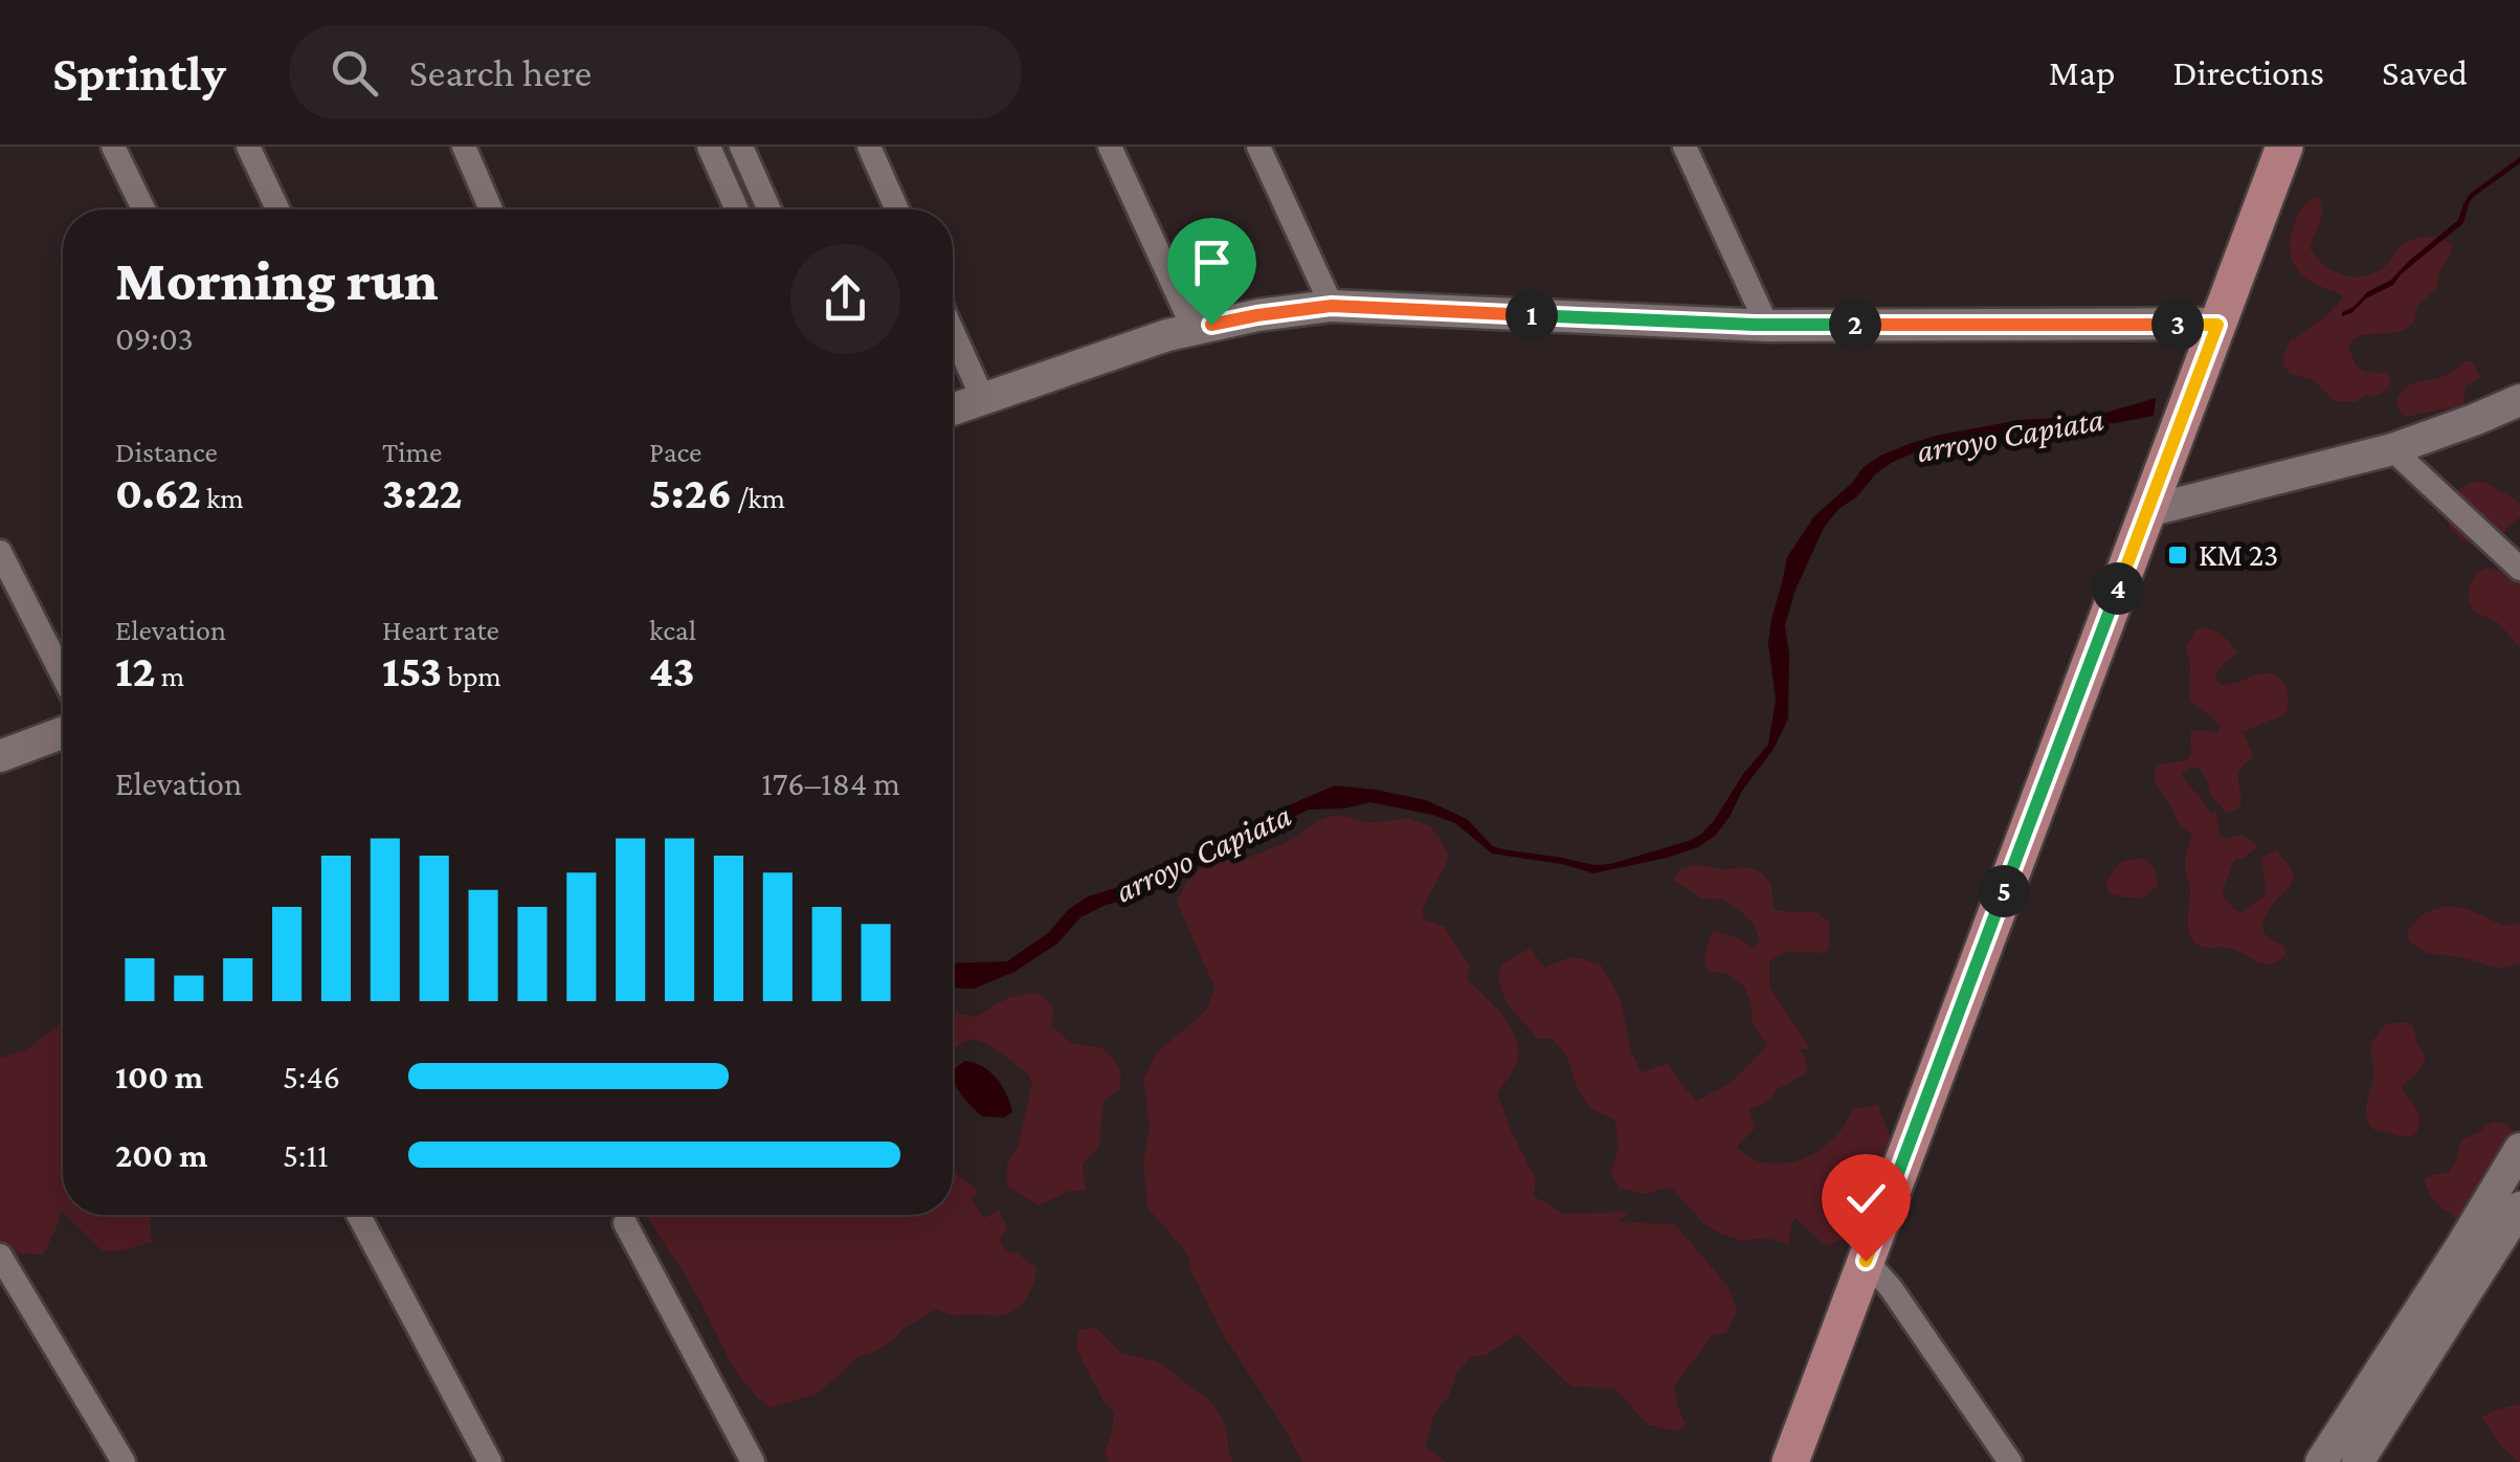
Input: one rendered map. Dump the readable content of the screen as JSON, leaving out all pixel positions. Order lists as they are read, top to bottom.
{
  "water": ["arroyo Capiata"],
  "places": {
    "transit": ["KM 23"]
  },
  "page": {
    "header": "Sprintly",
    "search": "Search here",
    "nav": ["Map", "Directions", "Saved"],
    "heading": ["Morning run", "09:03"],
    "pins": [
      "1",
      "2",
      "3",
      "4",
      "5"
    ],
    "stats": [
      ["Distance", "0.62 km"],
      ["Time", "3:22"],
      ["Pace", "5:26 /km"],
      ["Elevation", "12 m"],
      ["Heart rate", "153 bpm"],
      ["kcal", "43"]
    ],
    "chart": ["Elevation", "176–184 m"],
    "list": [
      {
        "name": "100 m",
        "note": "5:46"
      },
      {
        "name": "200 m",
        "note": "5:11"
      }
    ]
  }
}
